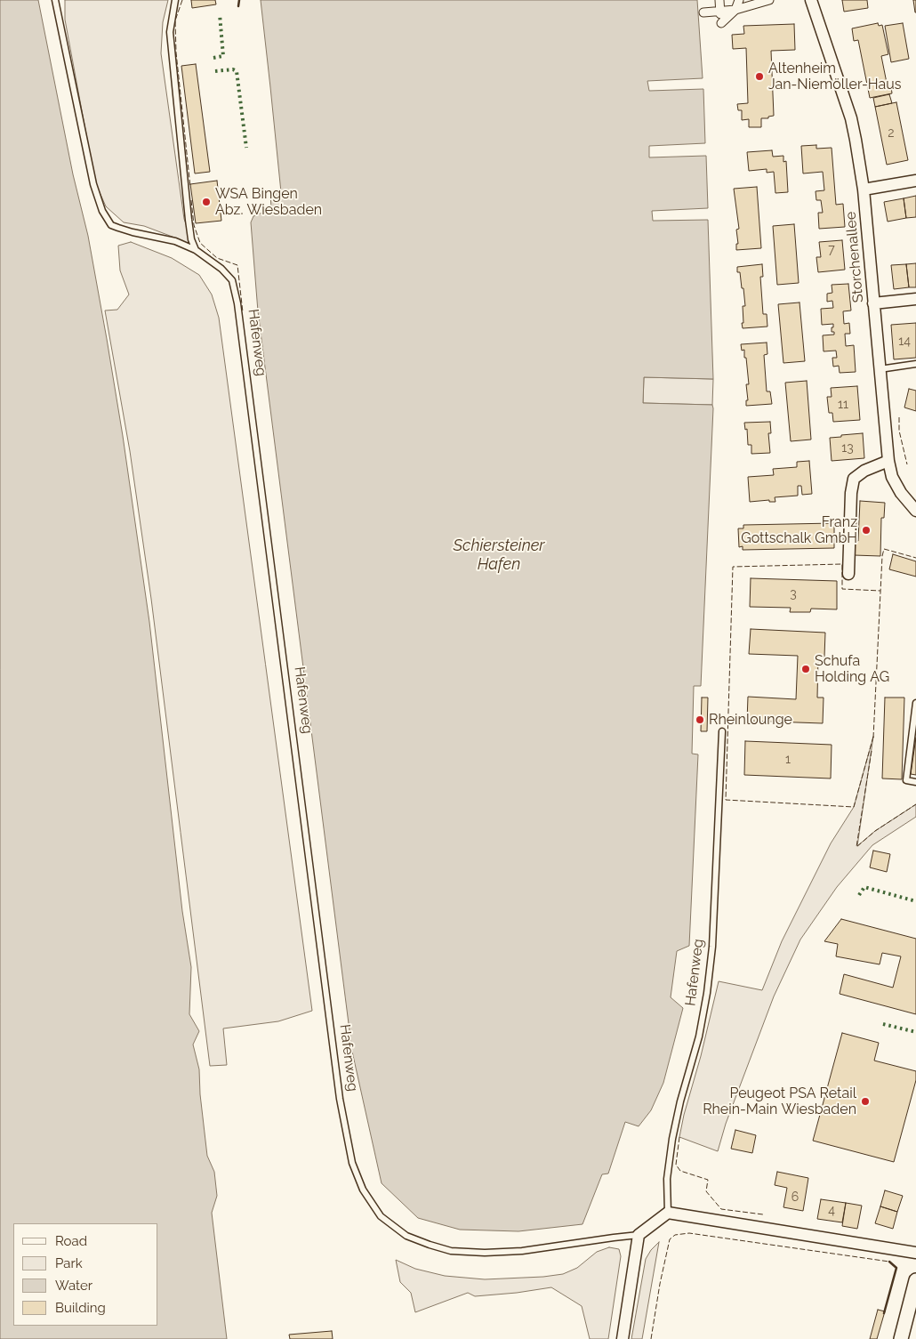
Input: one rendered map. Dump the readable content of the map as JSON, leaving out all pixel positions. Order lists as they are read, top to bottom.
{
  "streets": {
    "street": ["Storchenallee"],
    "lane": ["Hafenweg"]
  },
  "water": ["Schiersteiner Hafen"],
  "places": [
    "Altenheim Jan-Niemöller-Haus",
    "WSA Bingen Abz. Wiesbaden",
    "Franz Gottschalk GmbH",
    "Schufa Holding AG",
    "Rheinlounge",
    "Peugeot PSA Retail Rhein-Main Wiesbaden"
  ],
  "house_numbers": [
    "2",
    "7",
    "14",
    "11",
    "13",
    "3",
    "1",
    "6",
    "4"
  ],
  "legend": [
    "Road",
    "Park",
    "Water",
    "Building"
  ]
}
